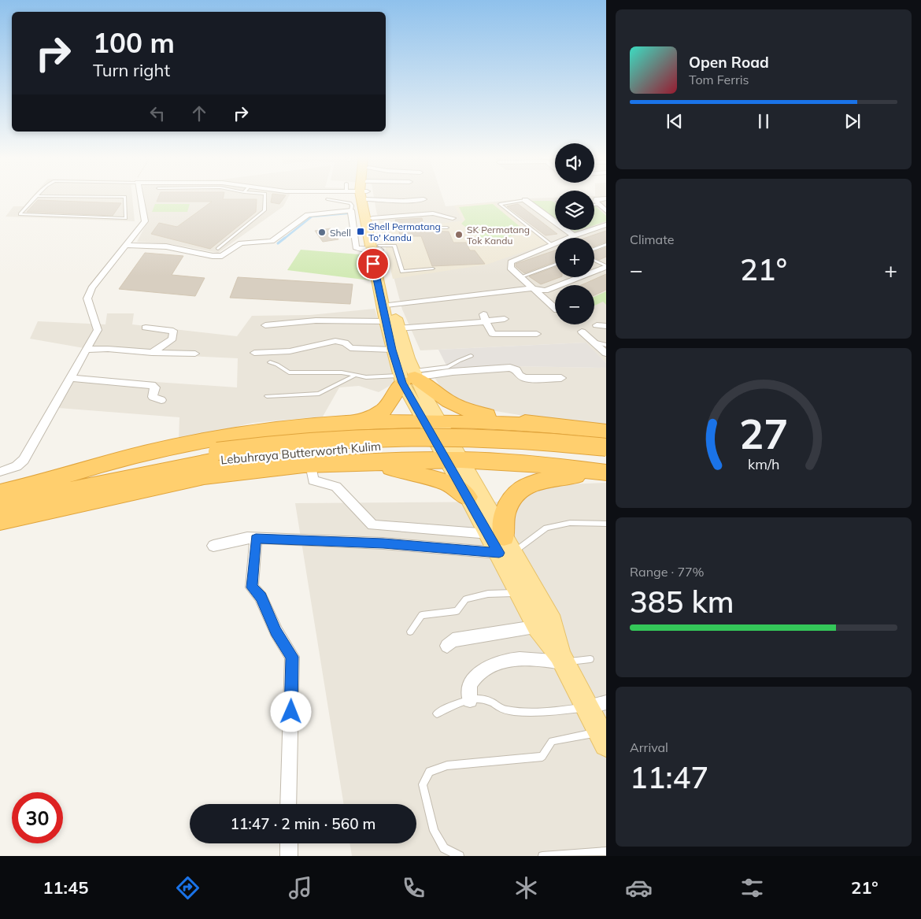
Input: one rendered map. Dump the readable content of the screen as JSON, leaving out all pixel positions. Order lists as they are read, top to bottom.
{
  "streets": {
    "highway": ["Lebuhraya Butterworth Kulim"]
  },
  "places": {
    "transit": ["Shell Permatang To' Kandu"],
    "other": ["Shell", "SK Permatang Tok Kandu"]
  },
  "page": {
    "turn": ["100 m", "Turn right"],
    "song": ["Open Road", "Tom Ferris"],
    "map_buttons": ["+", "−"],
    "tile": [
      "Climate",
      ["Range · 77%", "385 km"],
      ["Arrival", "11:47"]
    ],
    "heat": ["−", "21°", "+"],
    "limit": "30",
    "trip": "11:47 · 2 min · 560 m",
    "tabs": ["11:45", "21°"],
    "gauge": ["27", "km/h"]
  }
}
